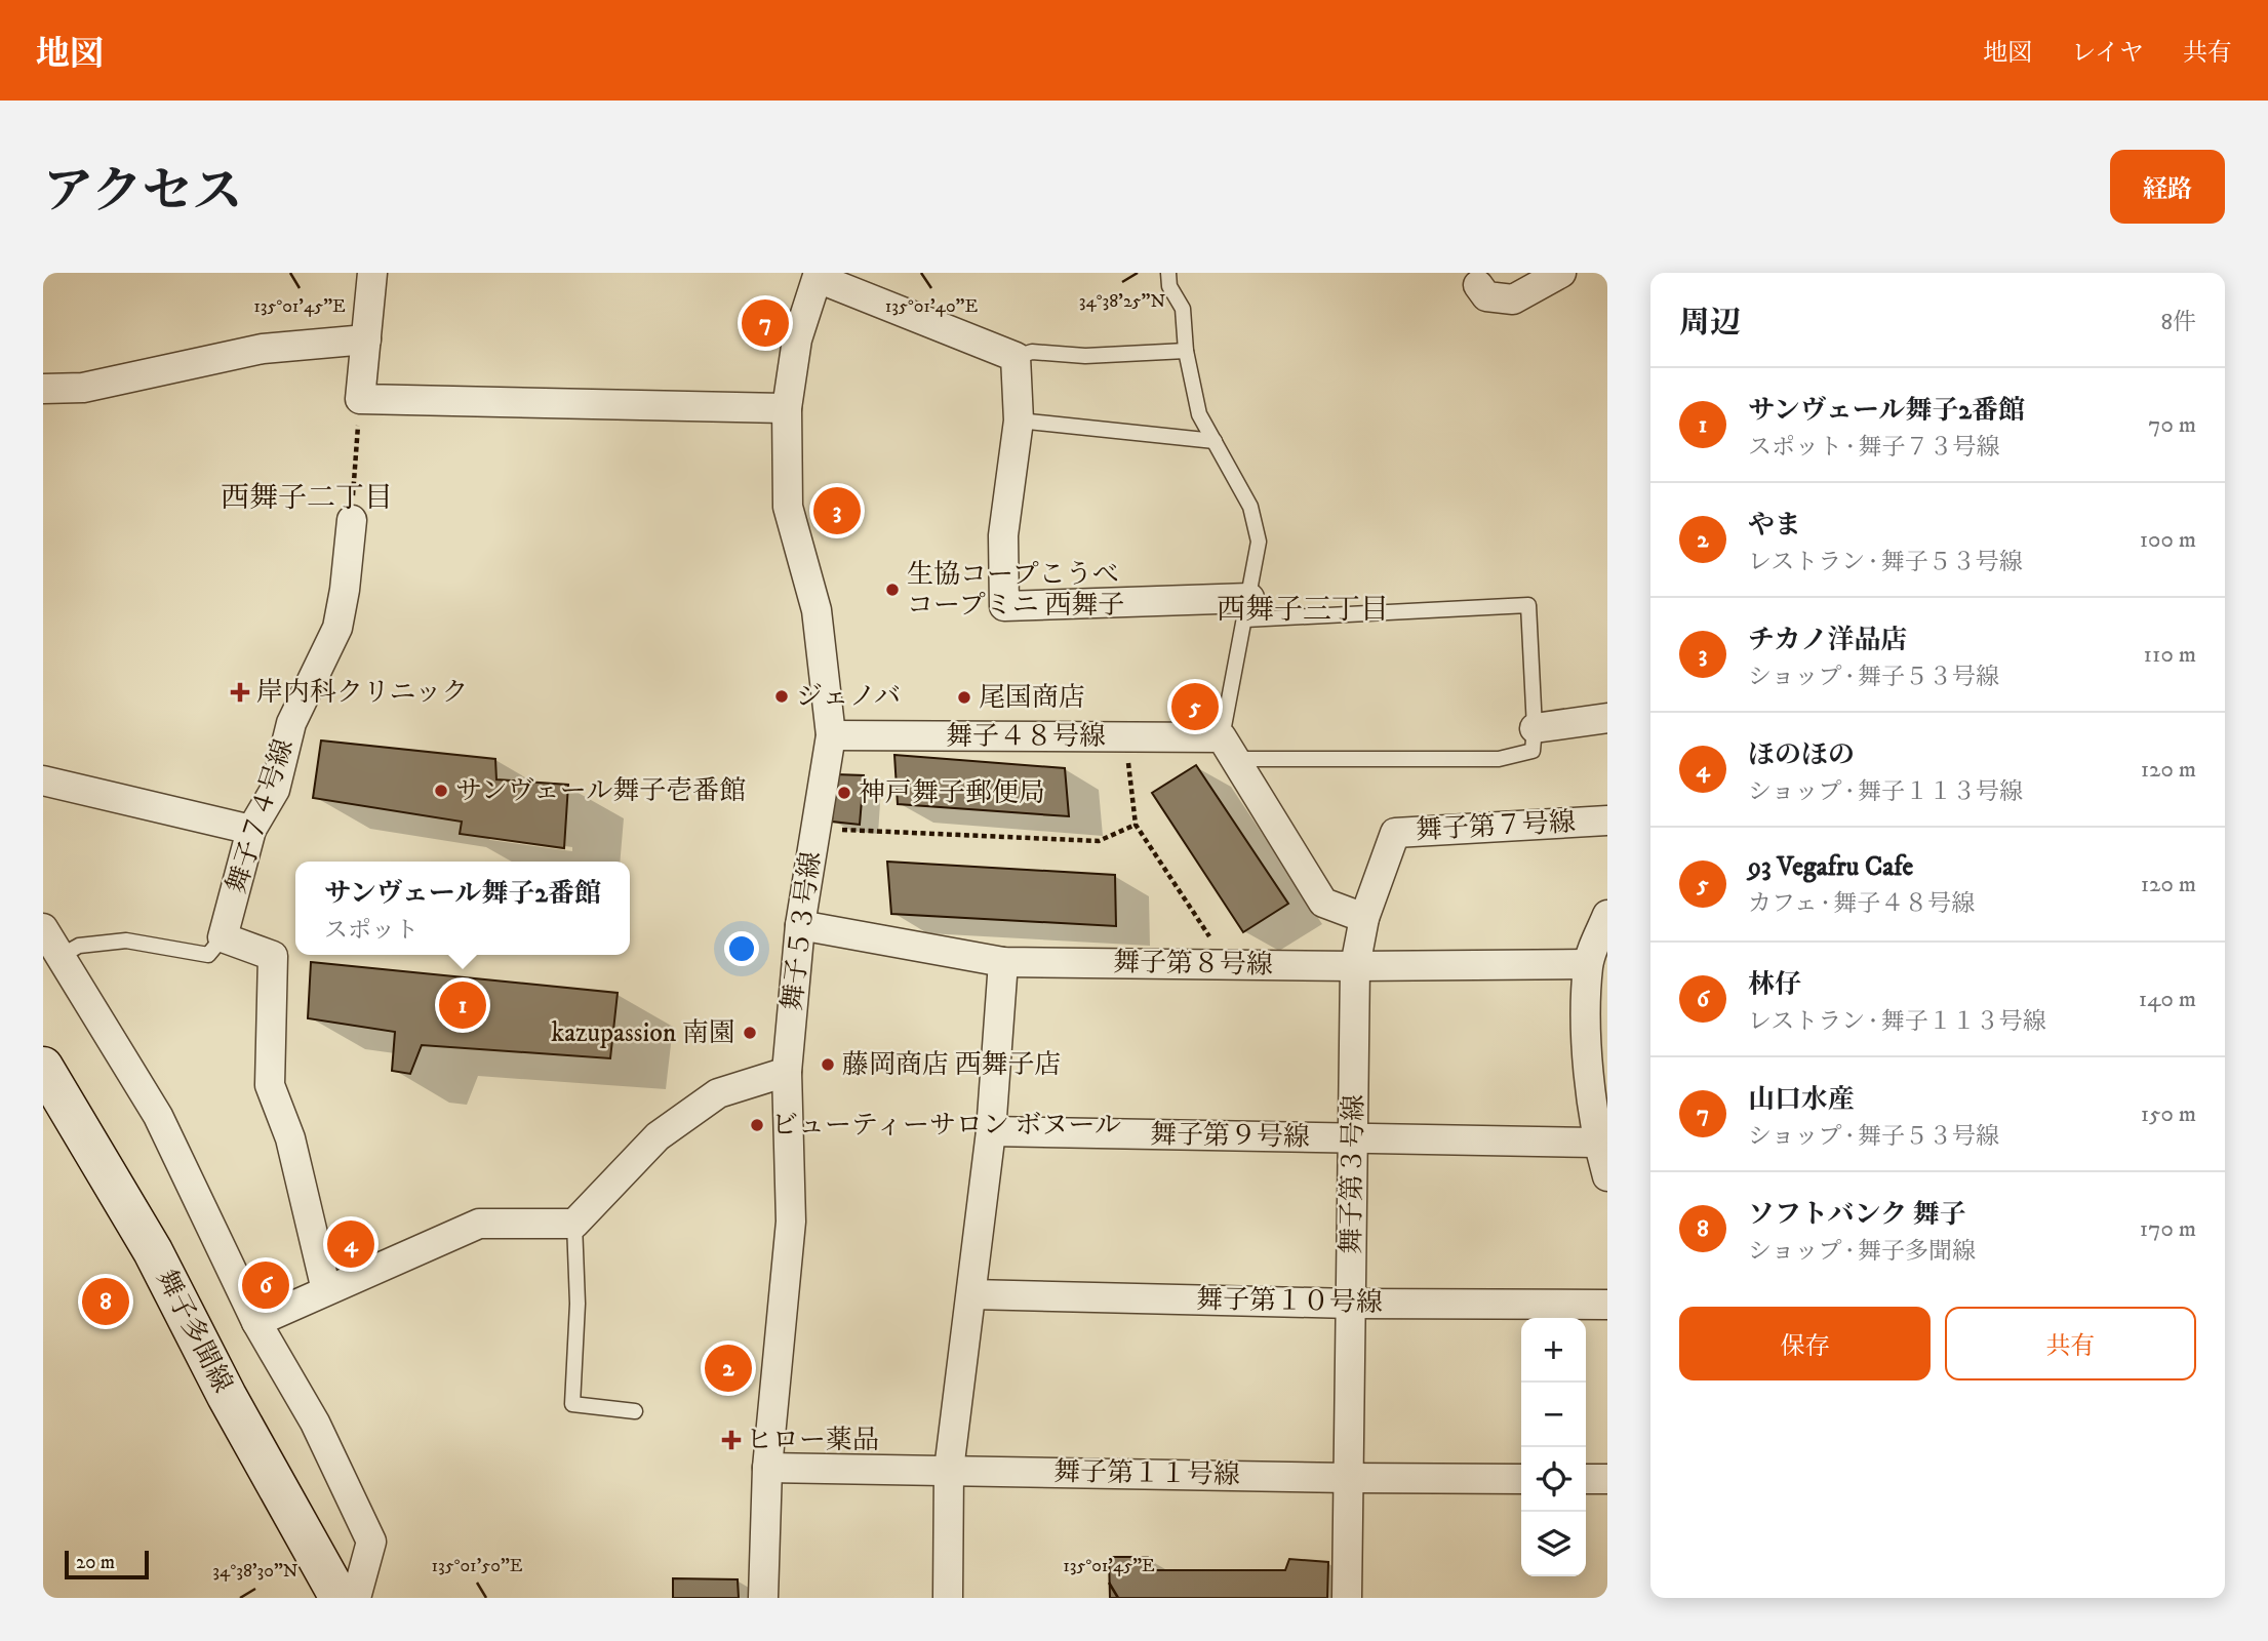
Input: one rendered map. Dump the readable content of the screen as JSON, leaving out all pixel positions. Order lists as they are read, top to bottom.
{
  "streets": {
    "street": [
      "舞子４８号線",
      "舞子７４号線",
      "舞子第７号線",
      "舞子５３号線",
      "舞子第８号線",
      "舞子第９号線",
      "舞子第３号線",
      "舞子第１０号線",
      "舞子多聞線",
      "舞子第１１号線"
    ]
  },
  "crossings": [
    ["舞子４８号線", "舞子５３号線"],
    ["舞子第７号線", "舞子第８号線"],
    ["舞子第７号線", "舞子第３号線"],
    ["舞子５３号線", "舞子第８号線"],
    ["舞子５３号線", "舞子第１１号線"],
    ["舞子第８号線", "舞子第３号線"],
    ["舞子第９号線", "舞子第３号線"],
    ["舞子第３号線", "舞子第１０号線"],
    ["舞子第３号線", "舞子第１１号線"]
  ],
  "districts": ["西舞子二丁目", "西舞子三丁目"],
  "places": {
    "other": [
      "生協コープこうべ コープミニ 西舞子",
      "ジェノバ",
      "尾国商店",
      "サンヴェール舞子壱番館",
      "神戸舞子郵便局",
      "kazupassion 南園",
      "藤岡商店 西舞子店",
      "ビューティーサロン ボヌール"
    ],
    "health": ["岸内科クリニック", "ヒロー薬品"]
  },
  "scale_bar": "20 m",
  "page": {
    "header": "地図",
    "nav": ["地図", "レイヤ", "共有"],
    "title": "アクセス",
    "buttons": [
      "経路",
      ["保存", "共有"]
    ],
    "heading": ["周辺", "8件"],
    "pins": [
      "7",
      "3",
      "5",
      "1",
      "4",
      "6",
      "8",
      "2"
    ],
    "list": [
      {
        "mark": "1",
        "name": "サンヴェール舞子2番館",
        "note": "スポット · 舞子７３号線",
        "value": "70 m"
      },
      {
        "mark": "2",
        "name": "やま",
        "note": "レストラン · 舞子５３号線",
        "value": "100 m"
      },
      {
        "mark": "3",
        "name": "チカノ洋品店",
        "note": "ショップ · 舞子５３号線",
        "value": "110 m"
      },
      {
        "mark": "4",
        "name": "ほのほの",
        "note": "ショップ · 舞子１１３号線",
        "value": "120 m"
      },
      {
        "mark": "5",
        "name": "93 Vegafru Cafe",
        "note": "カフェ · 舞子４８号線",
        "value": "120 m"
      },
      {
        "mark": "6",
        "name": "林仔",
        "note": "レストラン · 舞子１１３号線",
        "value": "140 m"
      },
      {
        "mark": "7",
        "name": "山口水産",
        "note": "ショップ · 舞子５３号線",
        "value": "150 m"
      },
      {
        "mark": "8",
        "name": "ソフトバンク 舞子",
        "note": "ショップ · 舞子多聞線",
        "value": "170 m"
      }
    ],
    "popup": ["サンヴェール舞子2番館", "スポット"],
    "map_buttons": ["+", "−"],
    "scale": "20 m"
  },
  "coordinates": [
    "34°38'25\"N",
    "135°01'45\"E",
    "135°01'40\"E",
    "135°01'50\"E",
    "34°38'30\"N"
  ]
}
